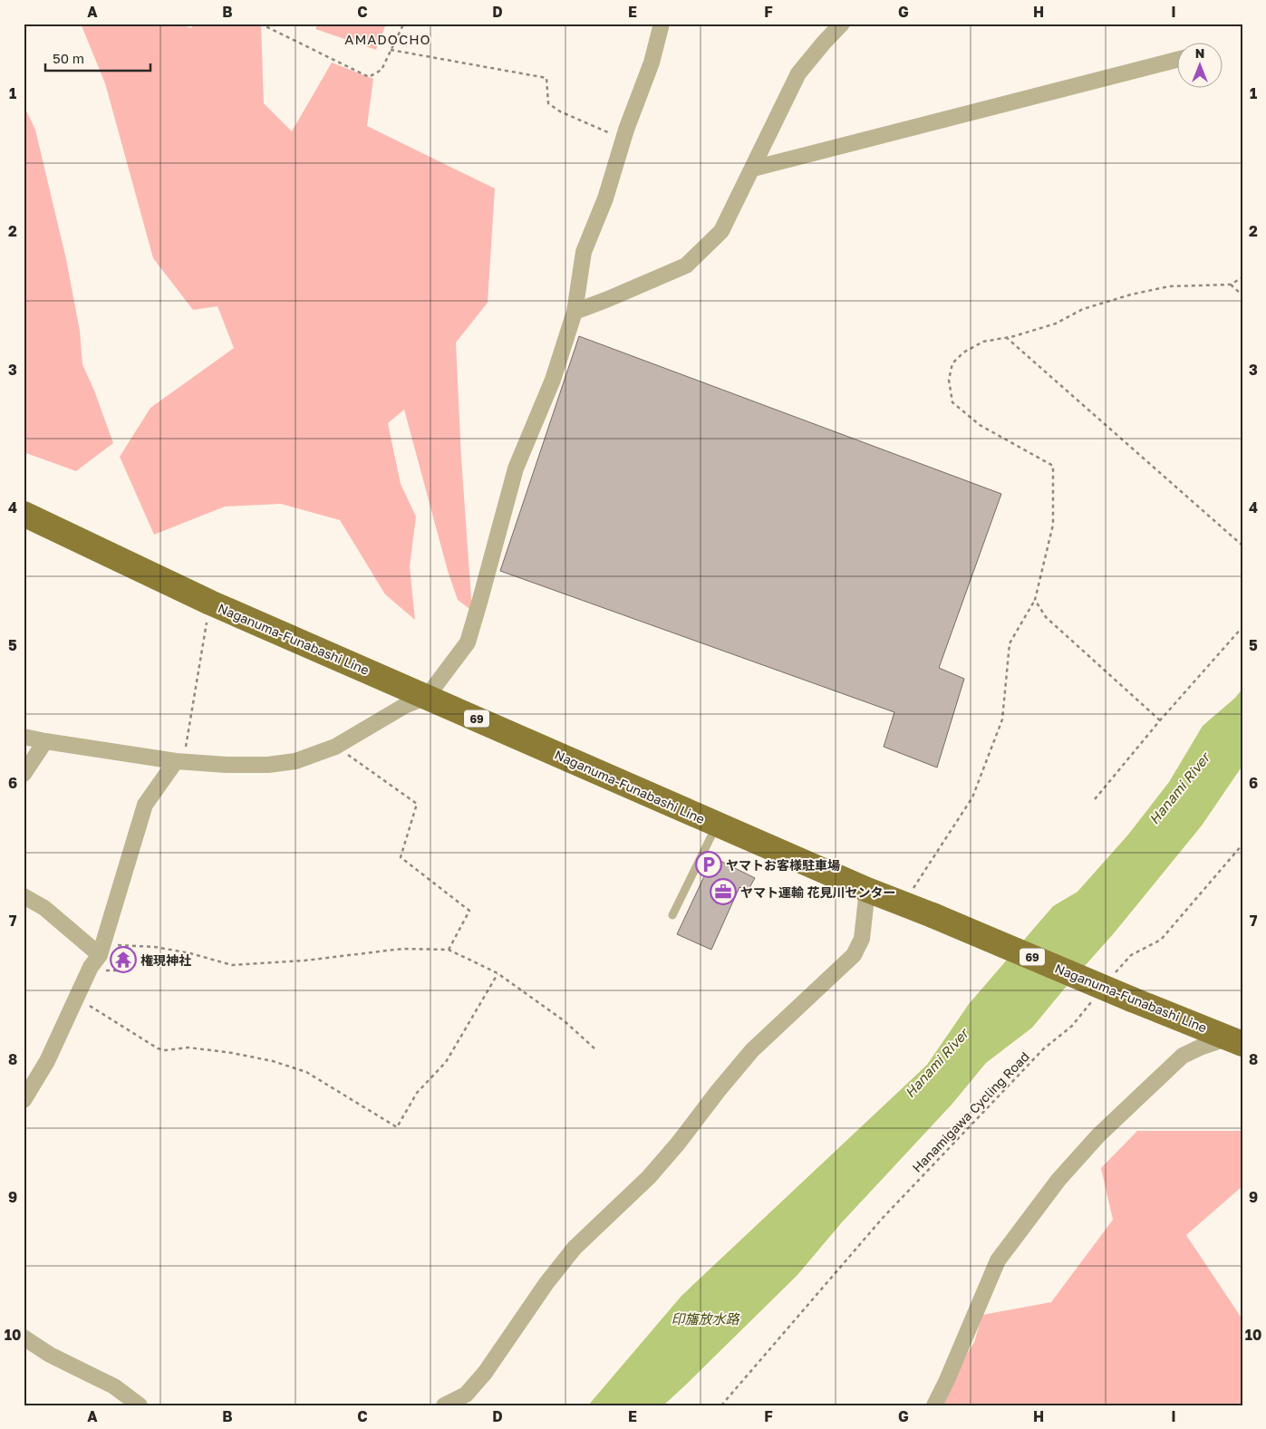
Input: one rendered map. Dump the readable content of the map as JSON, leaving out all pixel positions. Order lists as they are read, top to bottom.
{
  "streets": {
    "main road": ["Naganuma-Funabashi Line", "69"],
    "path": ["Hanamigawa Cycling Road"]
  },
  "districts": ["AMADOCHO"],
  "water": ["Hanami River", "印旛放水路"],
  "places": {
    "parking": ["ヤマトお客様駐車場"],
    "office": ["ヤマト運輸 花見川センター"],
    "temple": ["権現神社"]
  },
  "scale_bar": "50 m",
  "north": "top",
  "grid": {
    "columns": [
      "A",
      "B",
      "C",
      "D",
      "E",
      "F",
      "G",
      "H",
      "I"
    ],
    "rows": [
      "1",
      "2",
      "3",
      "4",
      "5",
      "6",
      "7",
      "8",
      "9",
      "10"
    ]
  }
}
